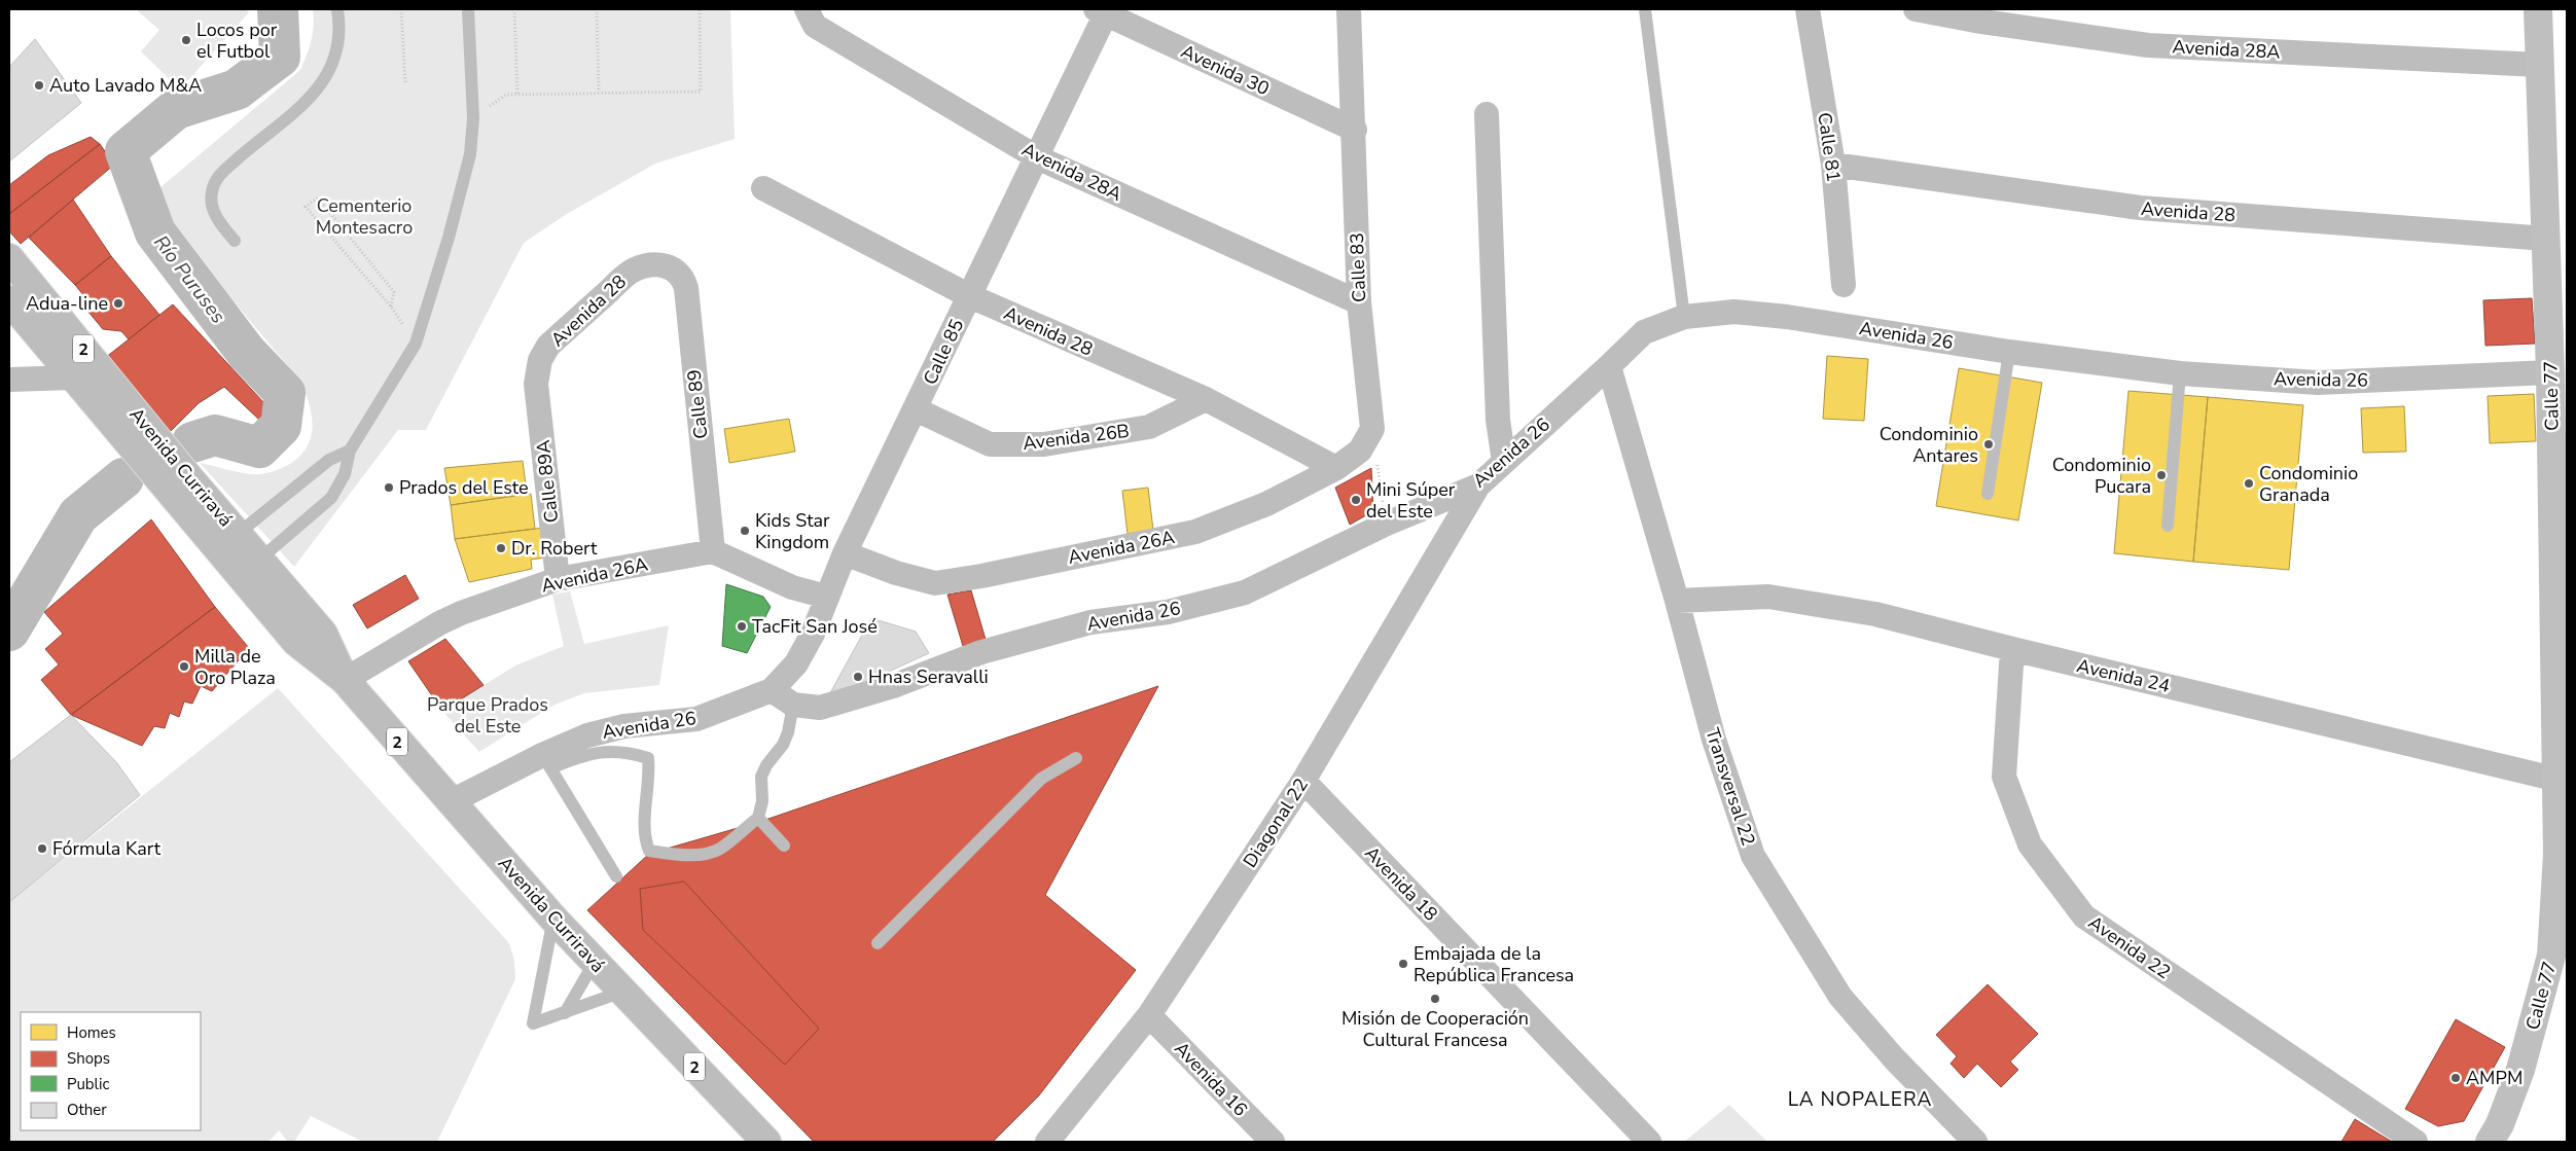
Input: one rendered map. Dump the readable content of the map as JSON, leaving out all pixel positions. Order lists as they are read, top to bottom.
{
  "streets": {
    "highway": ["2", "Avenida Curriravá"],
    "street": [
      "Avenida 28A",
      "Avenida 30",
      "Calle 81",
      "Avenida 28",
      "Calle 83",
      "Avenida 26",
      "Calle 85",
      "Calle 77",
      "Calle 89",
      "Avenida 26B",
      "Calle 89A",
      "Avenida 26A",
      "Avenida 24",
      "Transversal 22",
      "Diagonal 22",
      "Avenida 18",
      "Avenida 22",
      "Avenida 16"
    ]
  },
  "crossings": [
    ["Avenida 28A", "Calle 83"],
    ["Avenida 28A", "Calle 85"],
    ["Avenida 28A", "Calle 77"],
    ["Avenida 30", "Calle 83"],
    ["Avenida 30", "Calle 85"],
    ["Calle 81", "Avenida 28"],
    ["Avenida 28", "Calle 85"],
    ["Avenida 28", "Calle 77"],
    ["Avenida 28", "Calle 89"],
    ["Avenida 28", "Avenida 26B"],
    ["Avenida 28", "Calle 89A"],
    ["Avenida 28", "Avenida 26A"],
    ["Calle 83", "Avenida 26A"],
    ["Avenida 26", "Calle 85"],
    ["Avenida 26", "Calle 77"],
    ["Avenida 26", "Avenida Curriravá"],
    ["Avenida 26", "Transversal 22"],
    ["Avenida 26", "Diagonal 22"],
    ["Calle 85", "Avenida 26B"],
    ["Calle 85", "Avenida 26A"],
    ["Calle 77", "Avenida 24"],
    ["Calle 89", "Avenida 26A"],
    ["Avenida Curriravá", "Avenida 26A"],
    ["Calle 89A", "Avenida 26A"],
    ["Avenida 24", "Transversal 22"],
    ["Avenida 24", "Avenida 22"],
    ["Diagonal 22", "Avenida 18"],
    ["Diagonal 22", "Avenida 16"]
  ],
  "districts": ["LA NOPALERA"],
  "water": ["Río Puruses"],
  "parks": ["Cementerio Montesacro", "Parque Prados del Este"],
  "places": [
    "Locos por el Futbol",
    "Auto Lavado M&A",
    "Adua-line",
    "Condominio Antares",
    "Condominio Pucara",
    "Condominio Granada",
    "Prados del Este",
    "Mini Súper del Este",
    "Kids Star Kingdom",
    "Dr. Robert",
    "TacFit San José",
    "Milla de Oro Plaza",
    "Hnas Seravalli",
    "Fórmula Kart",
    "Embajada de la República Francesa",
    "Misión de Cooperación Cultural Francesa",
    "AMPM"
  ],
  "legend": [
    "Homes",
    "Shops",
    "Public",
    "Other"
  ]
}
